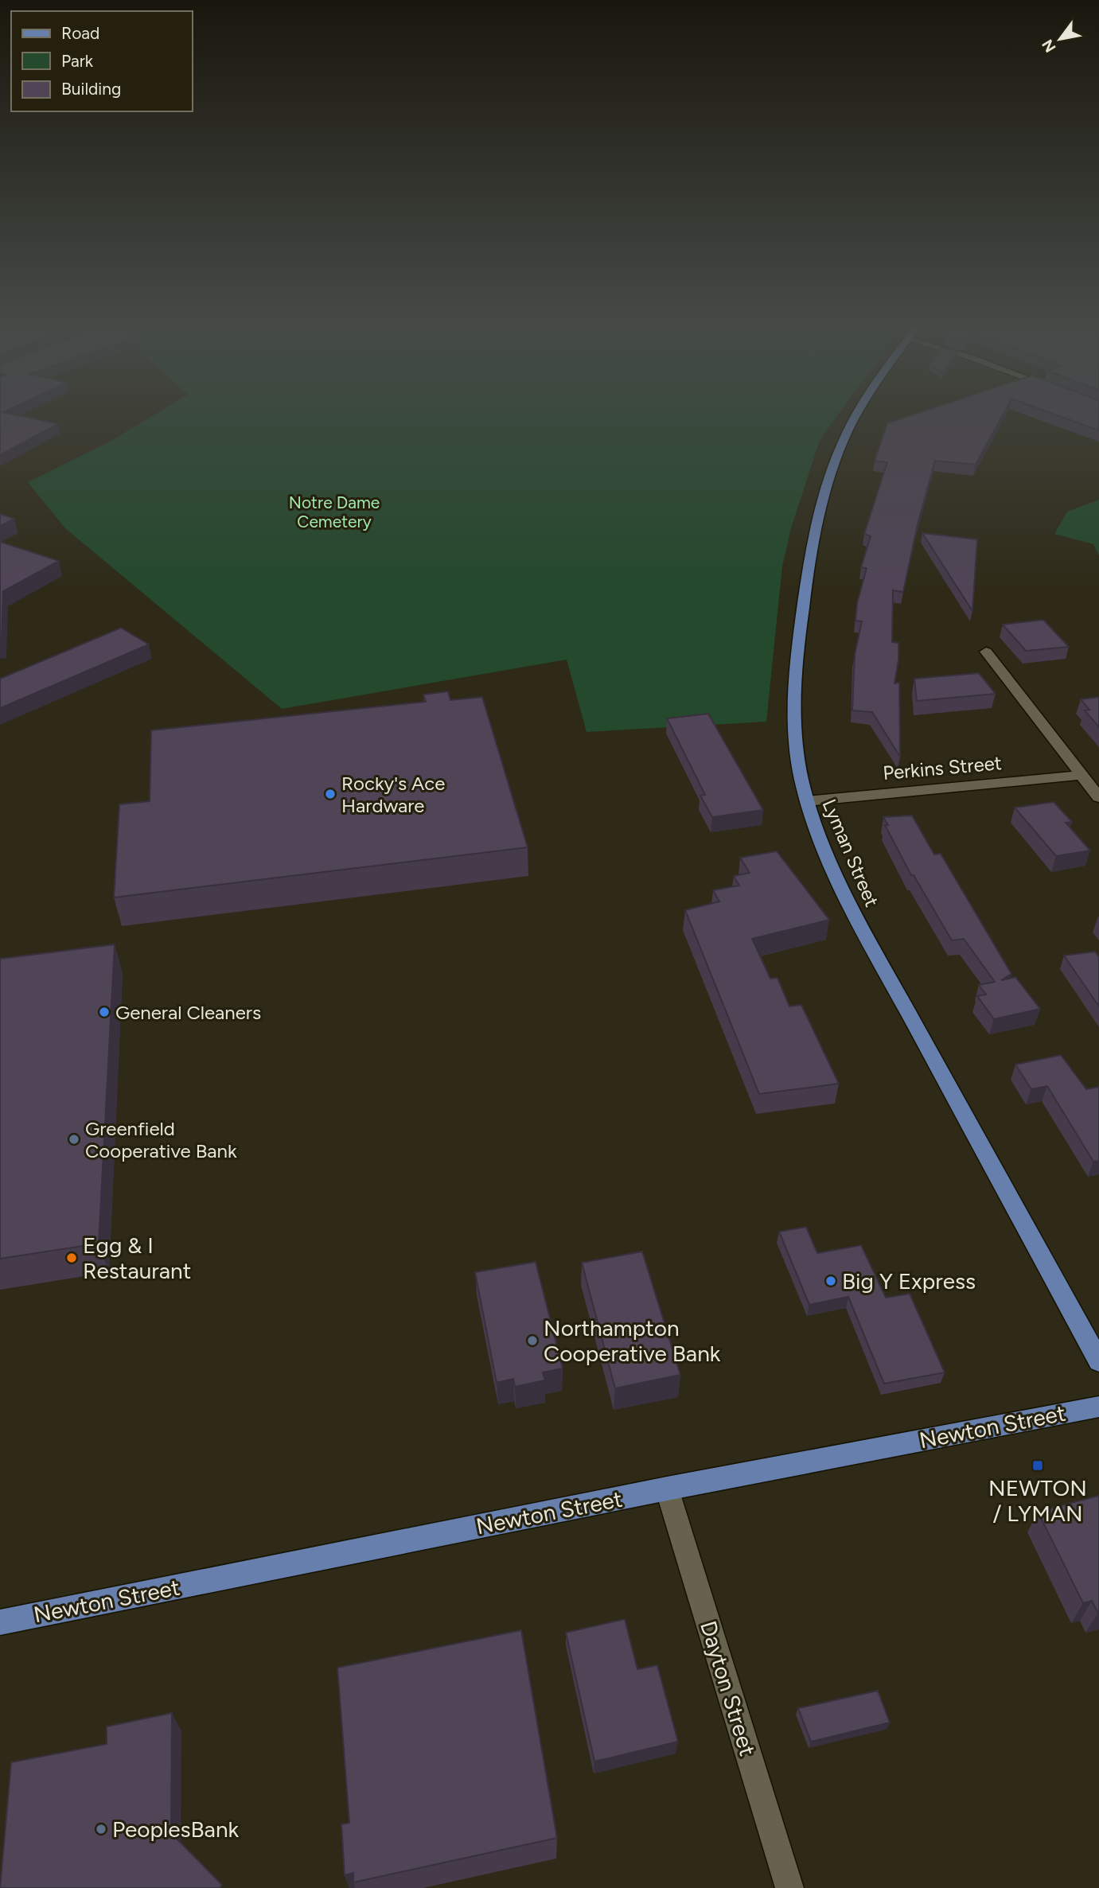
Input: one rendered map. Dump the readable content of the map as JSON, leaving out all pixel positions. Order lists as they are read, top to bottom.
{
  "streets": {
    "main road": ["Lyman Street", "Newton Street"],
    "street": ["Perkins Street", "Dayton Street"]
  },
  "crossings": [
    ["Perkins Street", "Lyman Street"],
    ["Newton Street", "Dayton Street"]
  ],
  "parks": ["Notre Dame Cemetery"],
  "places": {
    "other": [
      "Rocky's Ace Hardware",
      "General Cleaners",
      "Greenfield Cooperative Bank",
      "Egg & I Restaurant",
      "Big Y Express",
      "Northampton Cooperative Bank",
      "PeoplesBank"
    ],
    "transit": ["NEWTON / LYMAN"]
  },
  "legend": ["Road", "Park", "Building"],
  "north": "bottom left"
}
